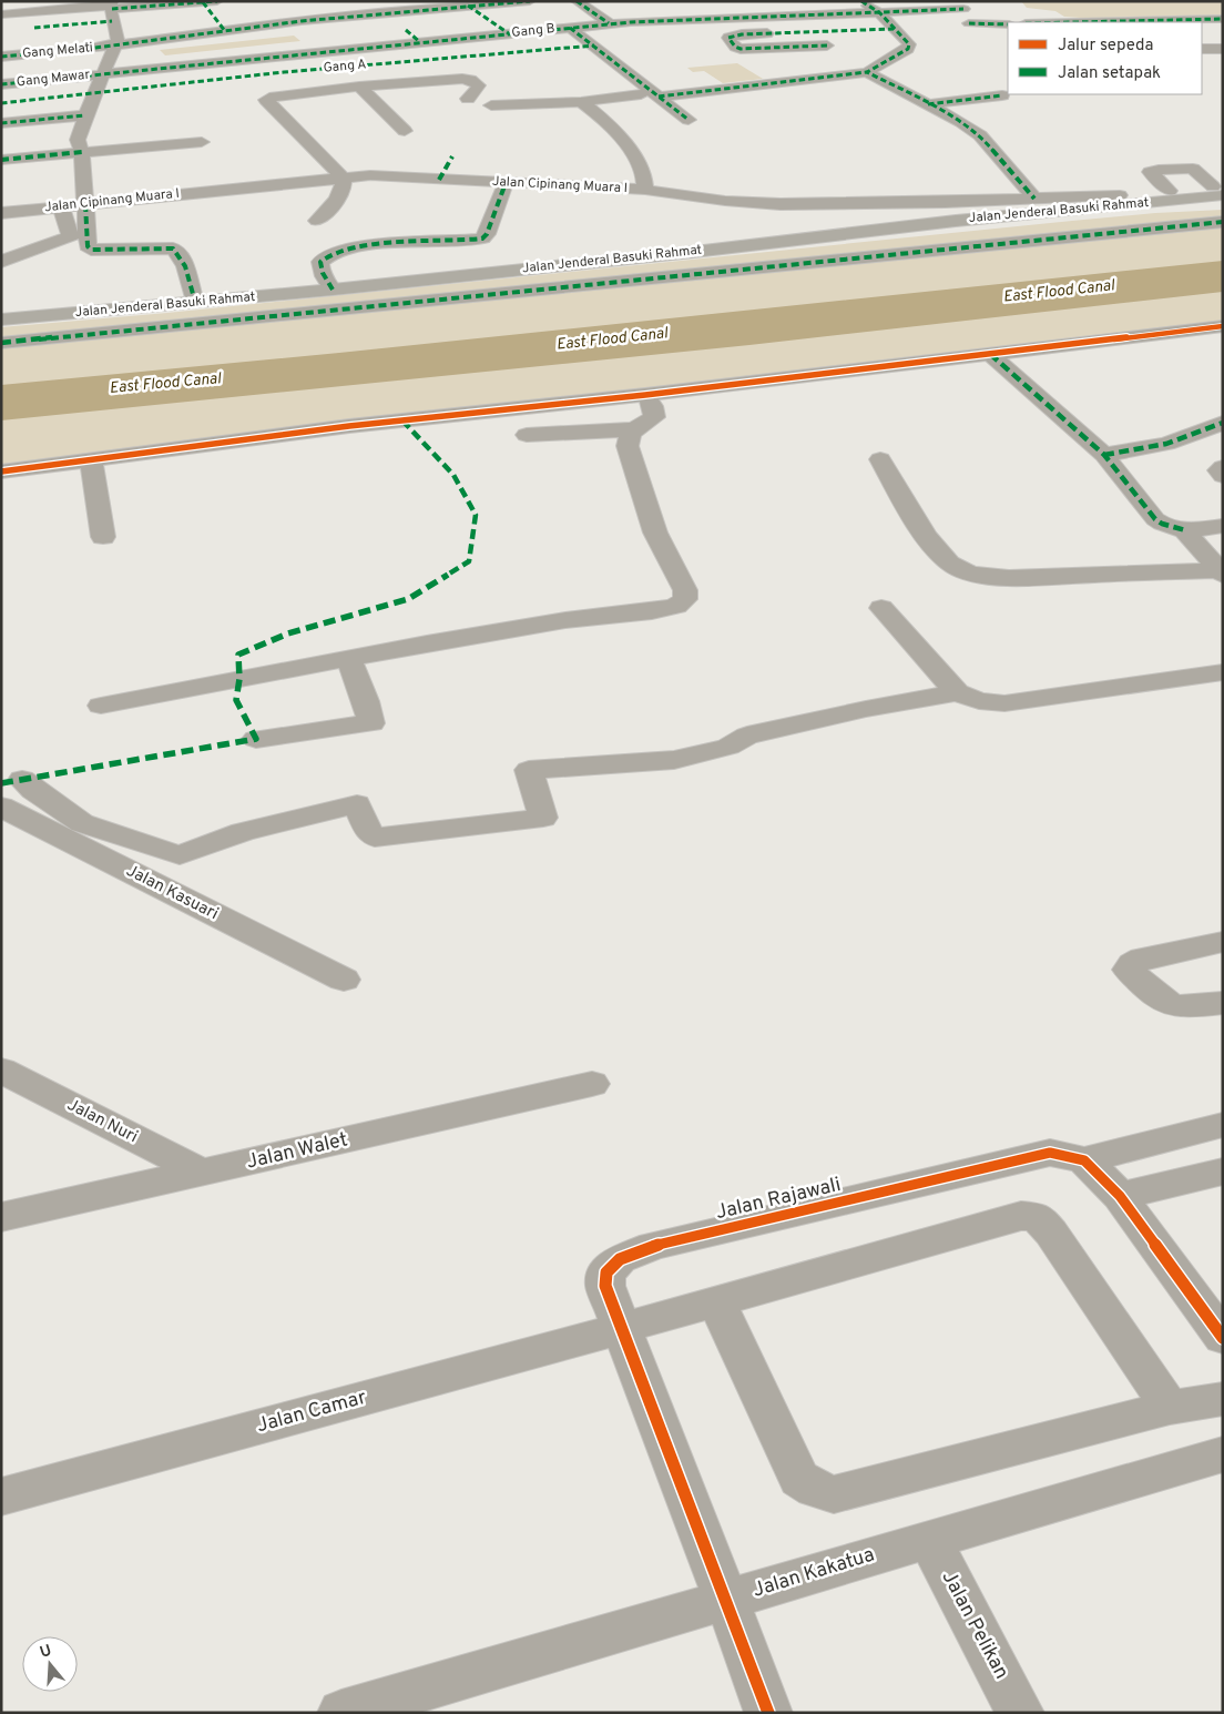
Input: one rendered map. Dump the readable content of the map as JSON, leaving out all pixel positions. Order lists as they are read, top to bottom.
{
  "streets": {
    "main road": ["Jalan Jenderal Basuki Rahmat"],
    "street": [
      "Gang B",
      "Gang Melati",
      "Gang A",
      "Gang Mawar",
      "Jalan Cipinang Muara I",
      "Jalan Kasuari",
      "Jalan Nuri",
      "Jalan Walet",
      "Jalan Rajawali",
      "Jalan Camar",
      "Jalan Kakatua",
      "Jalan Pelikan"
    ]
  },
  "crossings": [
    ["Gang B", "Gang Mawar"],
    ["Jalan Cipinang Muara I", "Jalan Jenderal Basuki Rahmat"],
    ["Jalan Nuri", "Jalan Walet"],
    ["Jalan Rajawali", "Jalan Camar"],
    ["Jalan Rajawali", "Jalan Kakatua"],
    ["Jalan Kakatua", "Jalan Pelikan"]
  ],
  "water": ["East Flood Canal"],
  "legend": ["Jalur sepeda", "Jalan setapak"],
  "north": "top"
}
